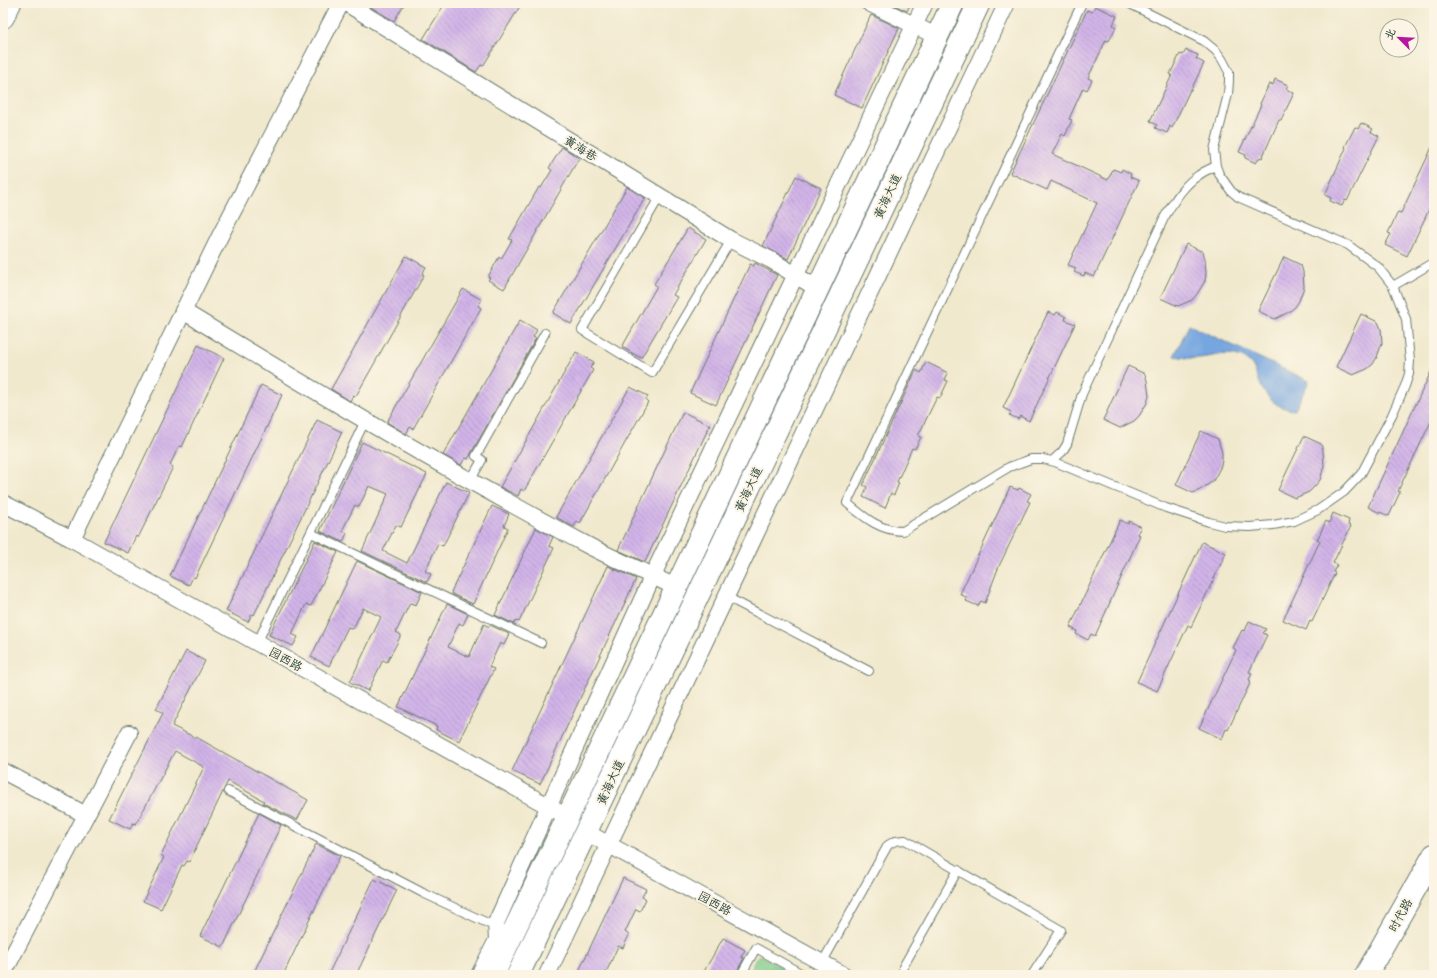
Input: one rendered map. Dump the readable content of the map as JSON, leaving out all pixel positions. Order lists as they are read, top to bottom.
{
  "streets": {
    "main road": ["黄海大道", "时代路"],
    "street": ["黄海巷", "园西路"]
  },
  "crossings": [
    ["黄海巷", "黄海大道"],
    ["黄海大道", "园西路"]
  ],
  "north": "top left"
}
